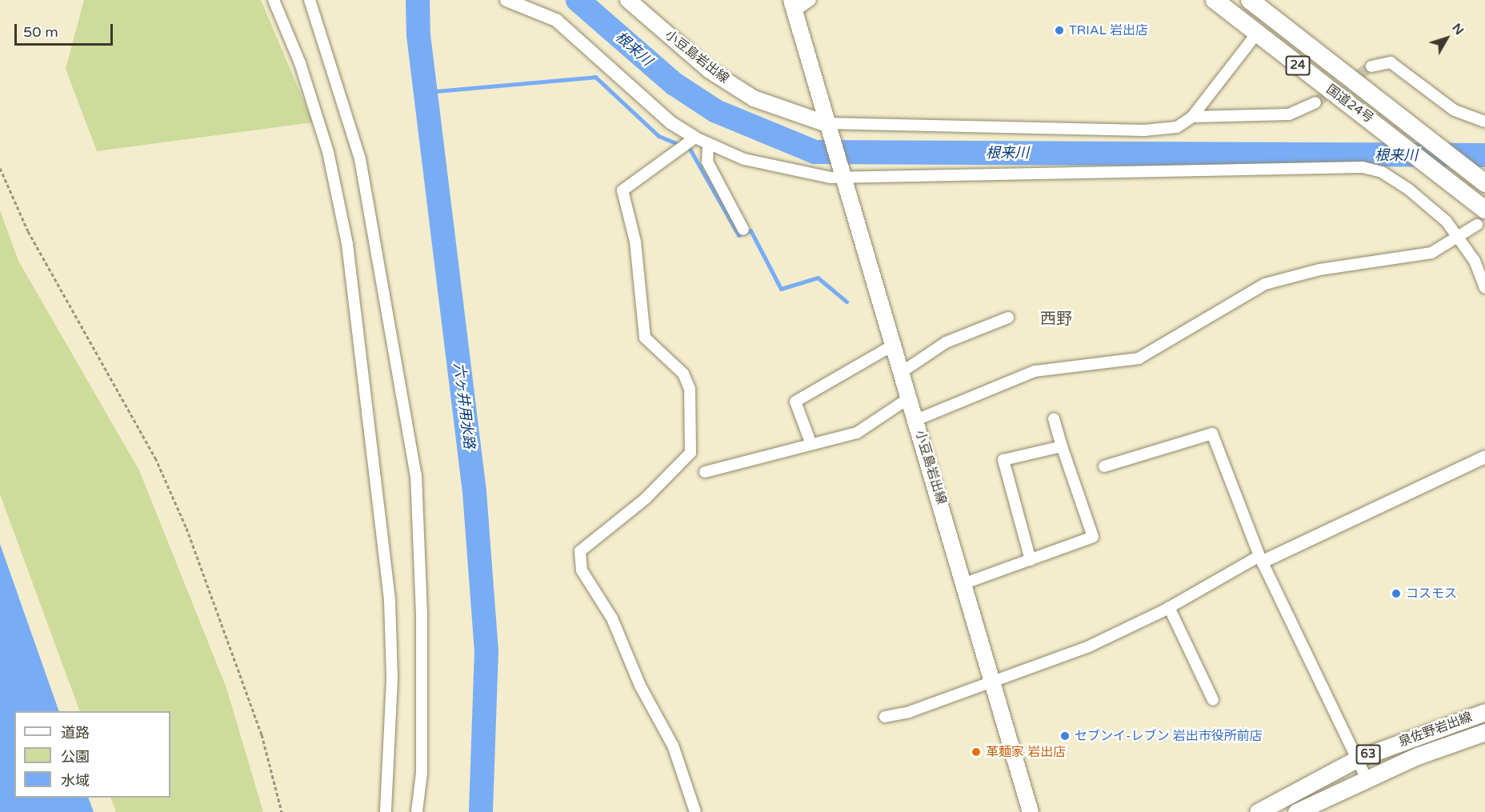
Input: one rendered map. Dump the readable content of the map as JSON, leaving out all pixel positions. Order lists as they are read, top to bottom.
{
  "streets": {
    "highway": ["24", "国道24号"],
    "main road": ["小豆島岩出線", "泉佐野岩出線", "63"]
  },
  "districts": ["西野"],
  "water": ["根来川", "六ヶ井用水路"],
  "places": [
    "TRIAL 岩出店",
    "コスモス",
    "セブンイ-レブン 岩出市役所前店",
    "革麺家 岩出店"
  ],
  "legend": ["道路", "公園", "水域"],
  "scale_bar": "50 m",
  "north": "top right"
}
